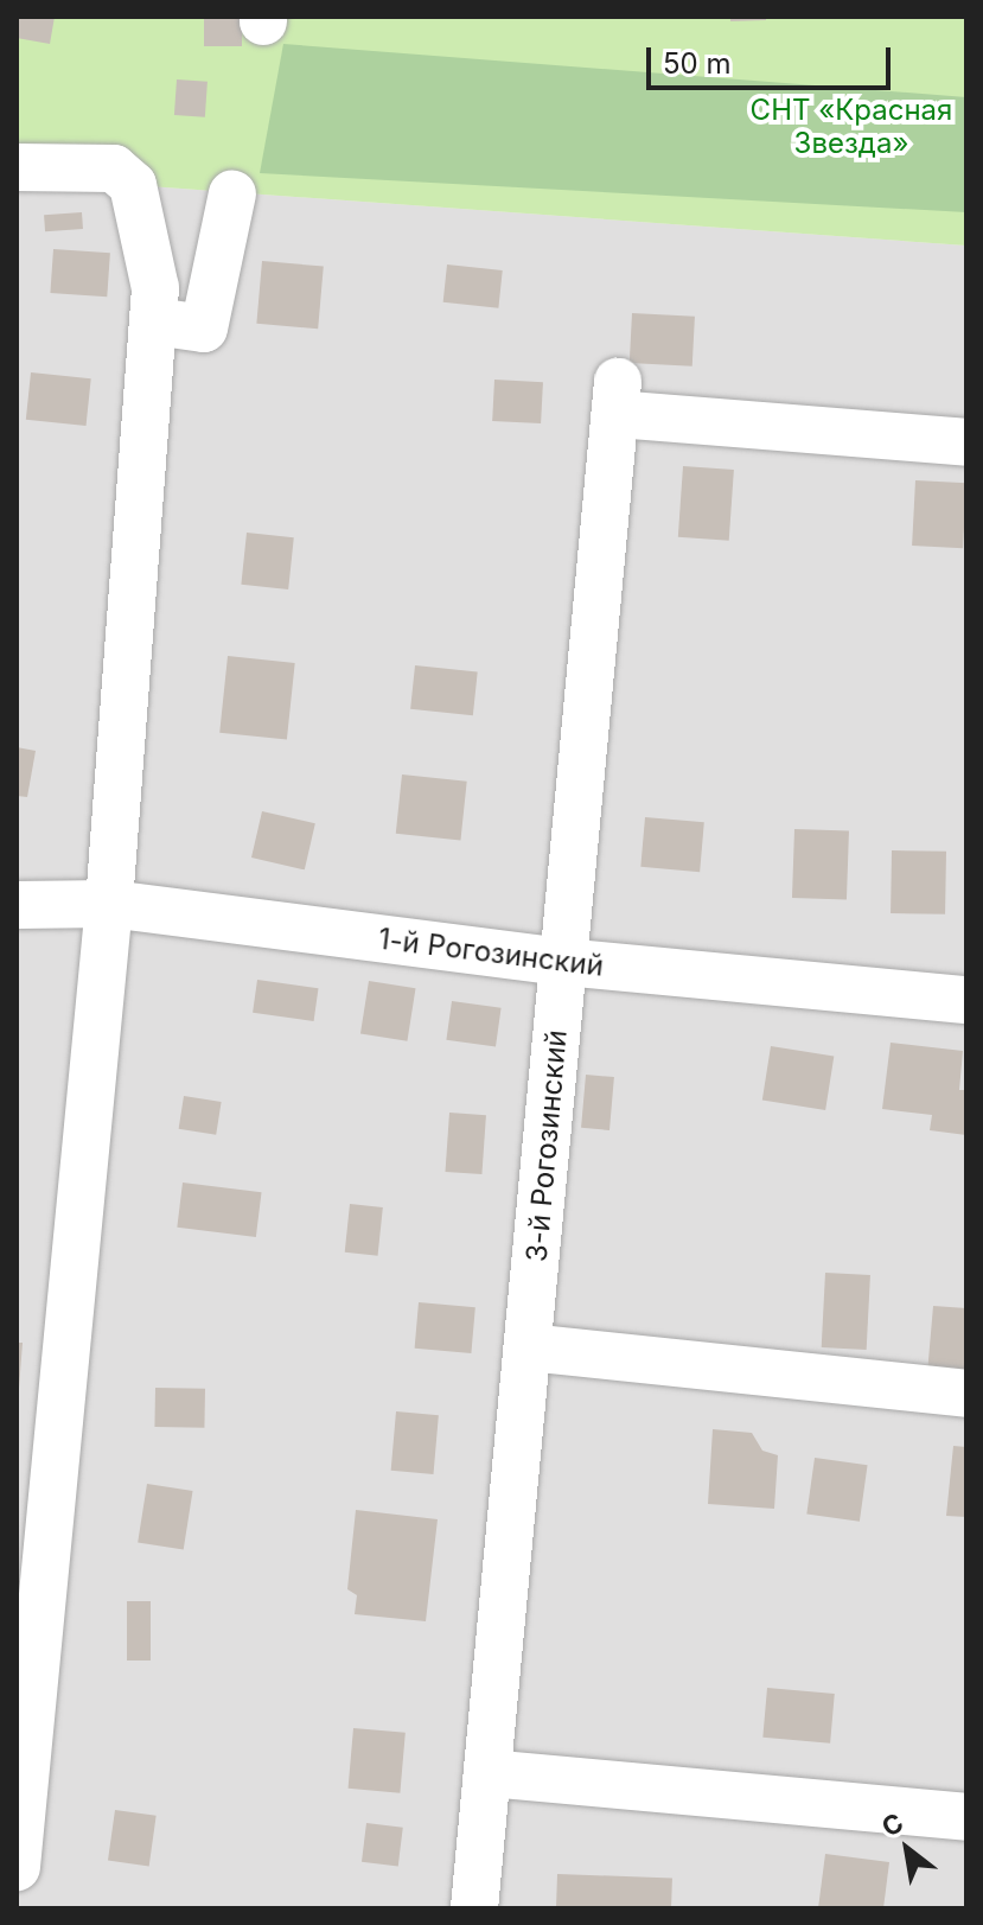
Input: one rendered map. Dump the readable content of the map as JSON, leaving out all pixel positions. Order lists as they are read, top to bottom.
{
  "streets": {
    "street": ["1-й Рогозинский", "3-й Рогозинский"]
  },
  "crossings": [
    ["1-й Рогозинский", "3-й Рогозинский"]
  ],
  "parks": ["СНТ «Красная Звезда»"],
  "scale_bar": "50 m",
  "north": "top left"
}
